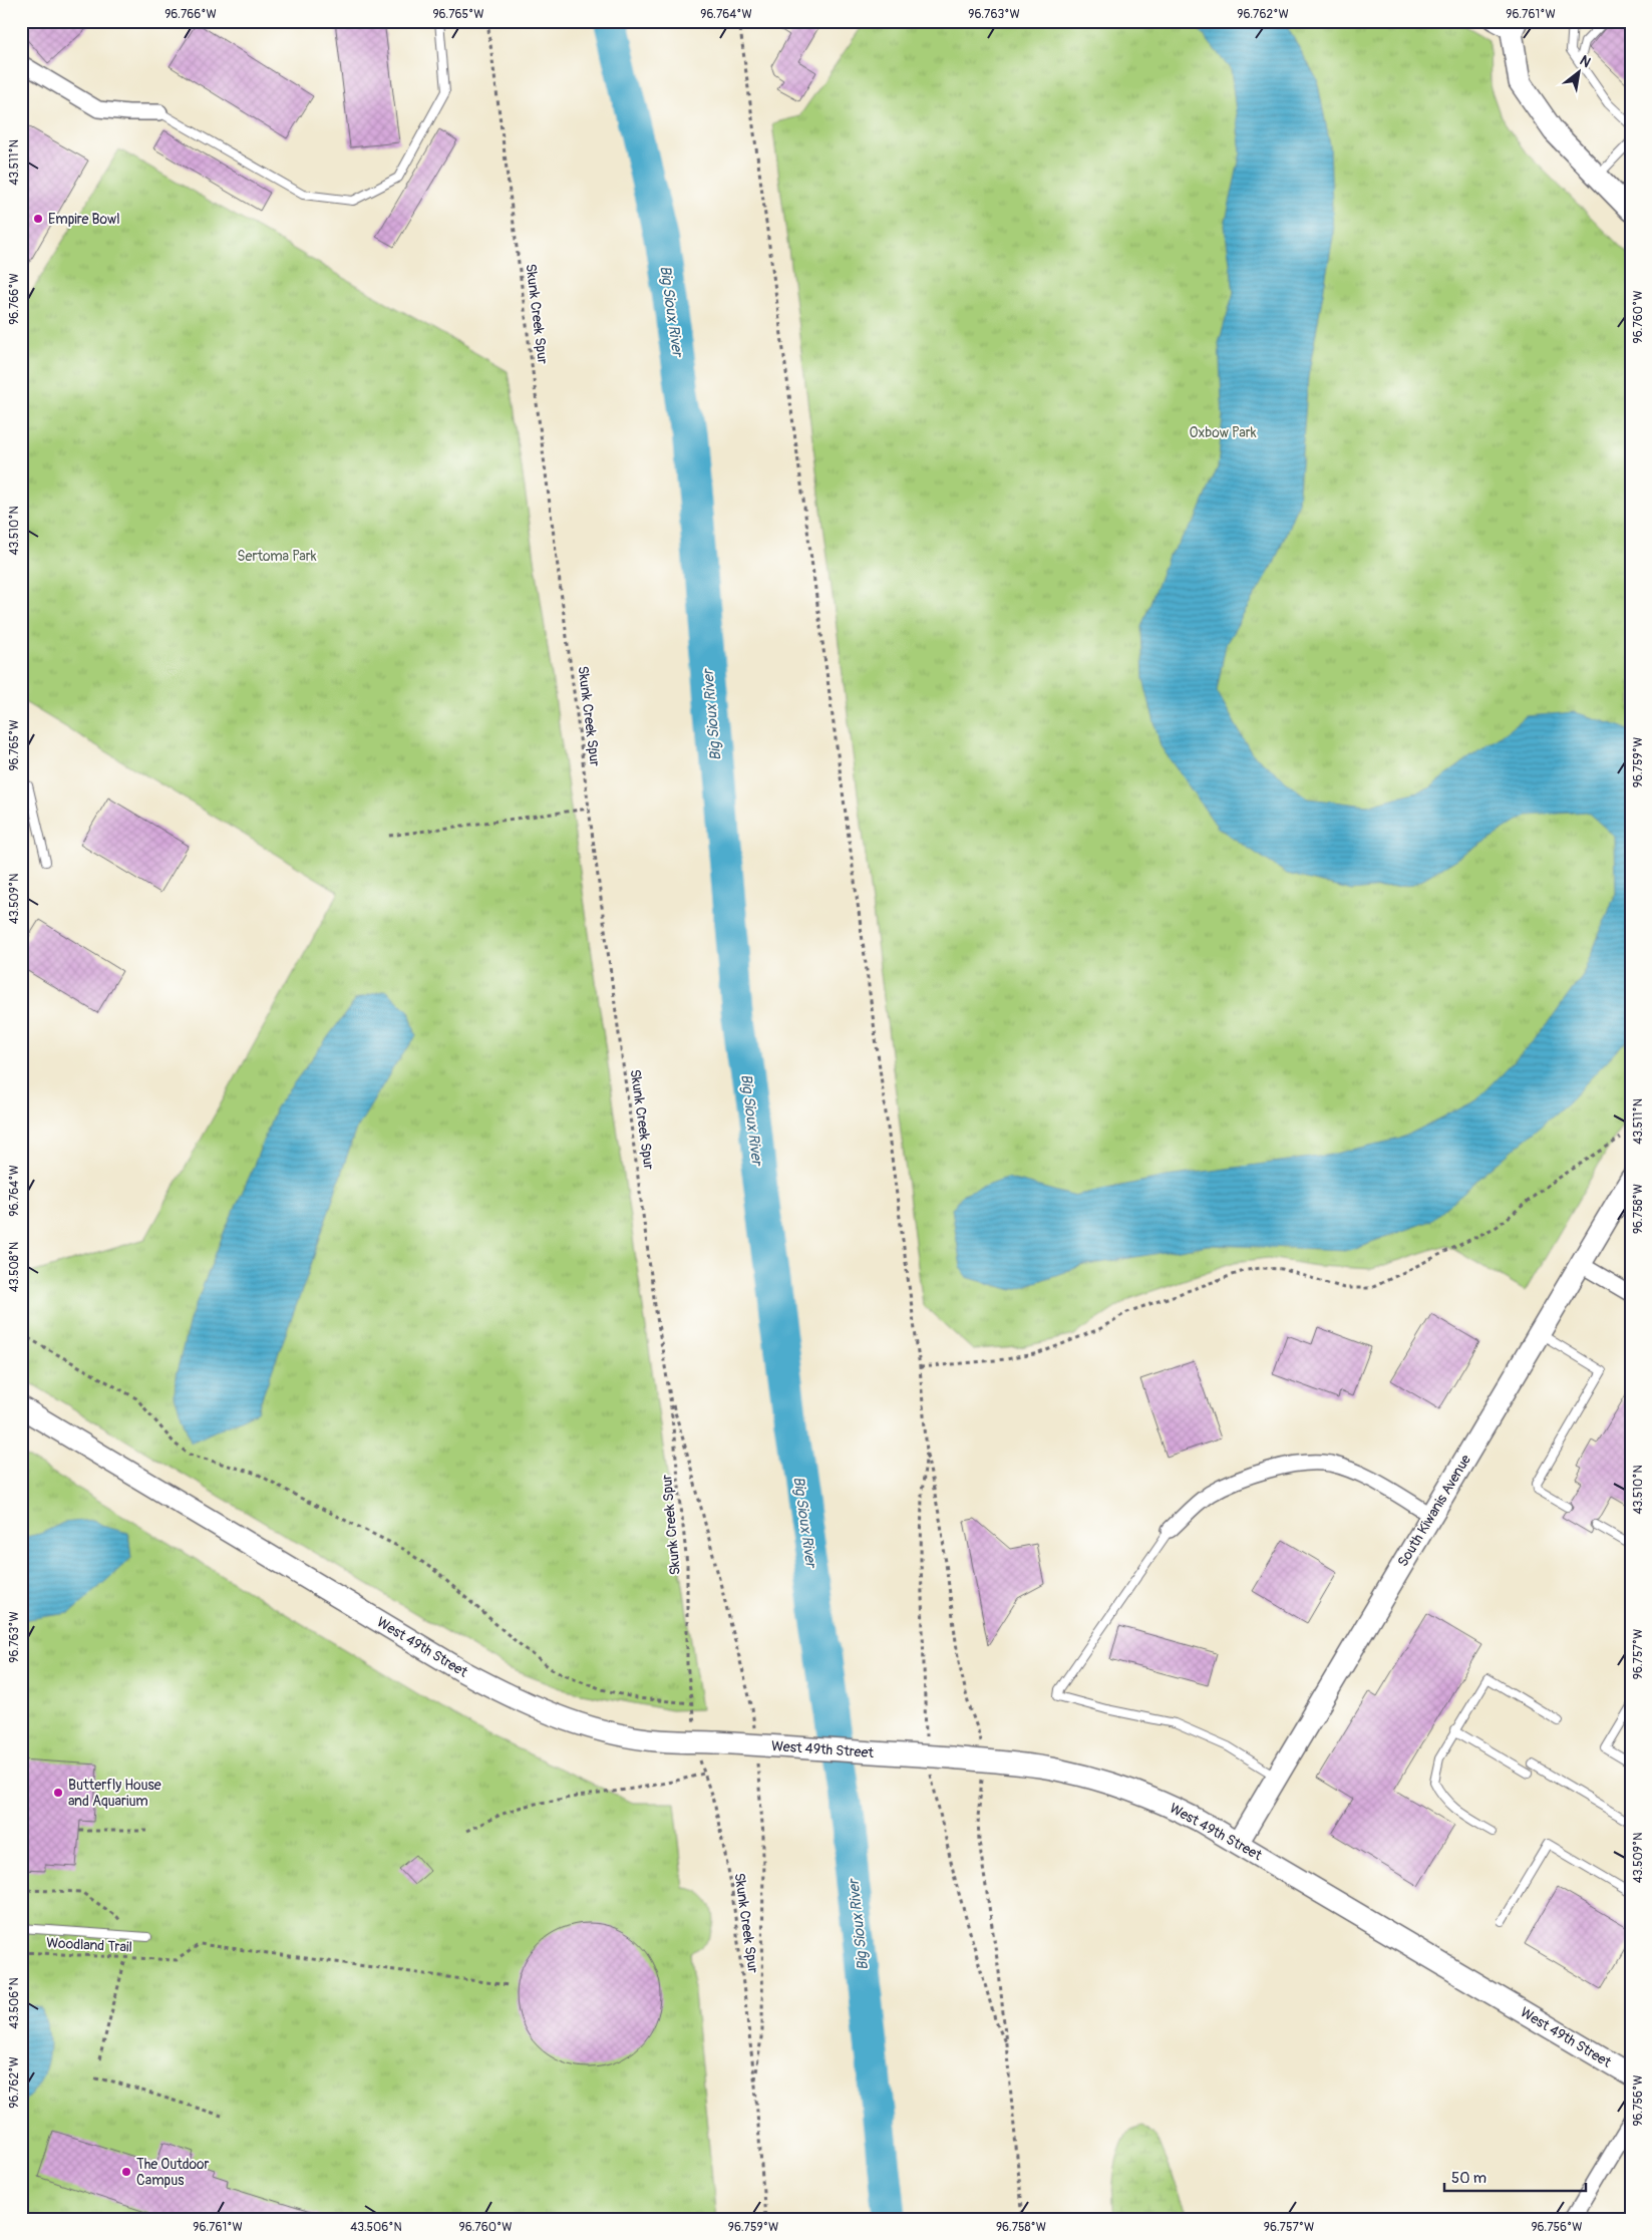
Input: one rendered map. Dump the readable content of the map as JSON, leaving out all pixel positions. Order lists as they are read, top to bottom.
{
  "streets": {
    "main road": ["South Kiwanis Avenue", "West 49th Street"],
    "path": ["Skunk Creek Spur", "Woodland Trail"]
  },
  "crossings": [
    ["Skunk Creek Spur", "West 49th Street"],
    ["South Kiwanis Avenue", "West 49th Street"]
  ],
  "water": ["Big Sioux River"],
  "parks": ["Oxbow Park", "Sertoma Park"],
  "places": ["Empire Bowl", "Butterfly House and Aquarium", "The Outdoor Campus"],
  "scale_bar": "50 m",
  "north": "top right",
  "coordinates": [
    "96.766°W",
    "96.765°W",
    "96.764°W",
    "96.763°W",
    "96.762°W",
    "96.761°W",
    "43.511°N",
    "96.760°W",
    "43.510°N",
    "96.759°W",
    "43.509°N",
    "96.758°W",
    "43.508°N",
    "96.757°W",
    "43.506°N",
    "96.756°W"
  ]
}
